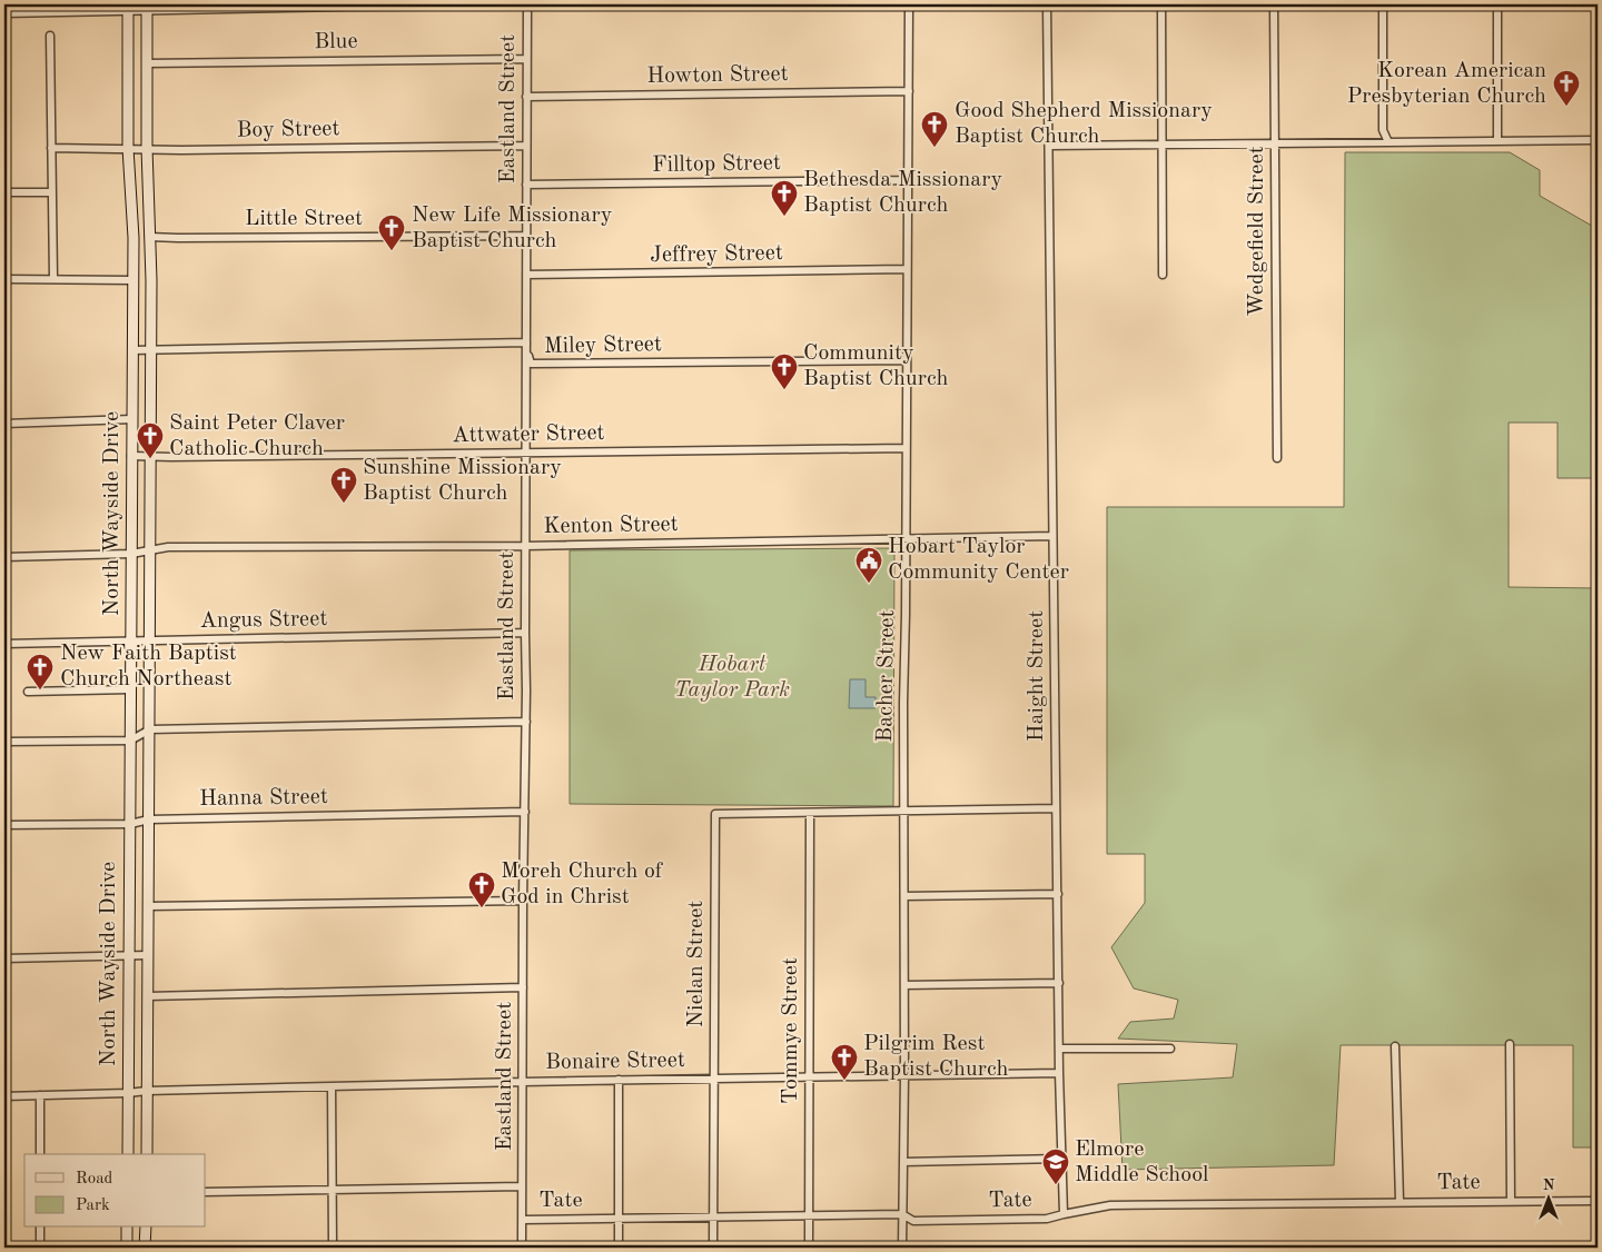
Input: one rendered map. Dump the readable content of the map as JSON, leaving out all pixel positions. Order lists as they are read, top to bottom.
{
  "streets": {
    "main road": ["North Wayside Drive"],
    "street": [
      "Blue",
      "Howton Street",
      "Eastland Street",
      "Boy Street",
      "Filltop Street",
      "Little Street",
      "Wedgefield Street",
      "Jeffrey Street",
      "Miley Street",
      "Attwater Street",
      "Kenton Street",
      "Angus Street",
      "Bacher Street",
      "Haight Street",
      "Hanna Street",
      "Nielan Street",
      "Tommye Street",
      "Bonaire Street",
      "Tate"
    ]
  },
  "crossings": [
    ["Blue", "Eastland Street"],
    ["Blue", "North Wayside Drive"],
    ["Howton Street", "Eastland Street"],
    ["Howton Street", "Bacher Street"],
    ["Eastland Street", "Boy Street"],
    ["Eastland Street", "Filltop Street"],
    ["Eastland Street", "Little Street"],
    ["Eastland Street", "Jeffrey Street"],
    ["Eastland Street", "Miley Street"],
    ["Eastland Street", "Attwater Street"],
    ["Eastland Street", "Kenton Street"],
    ["Eastland Street", "Angus Street"],
    ["Eastland Street", "Hanna Street"],
    ["Eastland Street", "Bonaire Street"],
    ["Eastland Street", "Tate"],
    ["Boy Street", "North Wayside Drive"],
    ["Filltop Street", "Bacher Street"],
    ["Little Street", "North Wayside Drive"],
    ["Jeffrey Street", "Bacher Street"],
    ["Miley Street", "North Wayside Drive"],
    ["Miley Street", "Bacher Street"],
    ["Attwater Street", "North Wayside Drive"],
    ["Attwater Street", "Bacher Street"],
    ["North Wayside Drive", "Kenton Street"],
    ["North Wayside Drive", "Angus Street"],
    ["North Wayside Drive", "Hanna Street"],
    ["North Wayside Drive", "Bonaire Street"],
    ["Kenton Street", "Bacher Street"],
    ["Kenton Street", "Haight Street"],
    ["Bacher Street", "Bonaire Street"],
    ["Bacher Street", "Tate"],
    ["Haight Street", "Bonaire Street"],
    ["Haight Street", "Tate"],
    ["Nielan Street", "Tommye Street"],
    ["Nielan Street", "Bonaire Street"],
    ["Nielan Street", "Tate"],
    ["Tommye Street", "Bonaire Street"],
    ["Tommye Street", "Tate"]
  ],
  "parks": ["Hobart Taylor Park"],
  "places": {
    "church": [
      "Korean American Presbyterian Church",
      "Good Shepherd Missionary Baptist Church",
      "Bethesda Missionary Baptist Church",
      "New Life Missionary Baptist Church",
      "Community Baptist Church",
      "Saint Peter Claver Catholic Church",
      "Sunshine Missionary Baptist Church",
      "New Faith Baptist Church Northeast",
      "Moreh Church of God in Christ",
      "Pilgrim Rest Baptist Church"
    ],
    "public building": ["Hobart Taylor Community Center"],
    "school or university": ["Elmore Middle School"]
  },
  "legend": ["Road", "Park"],
  "north": "top"
}
